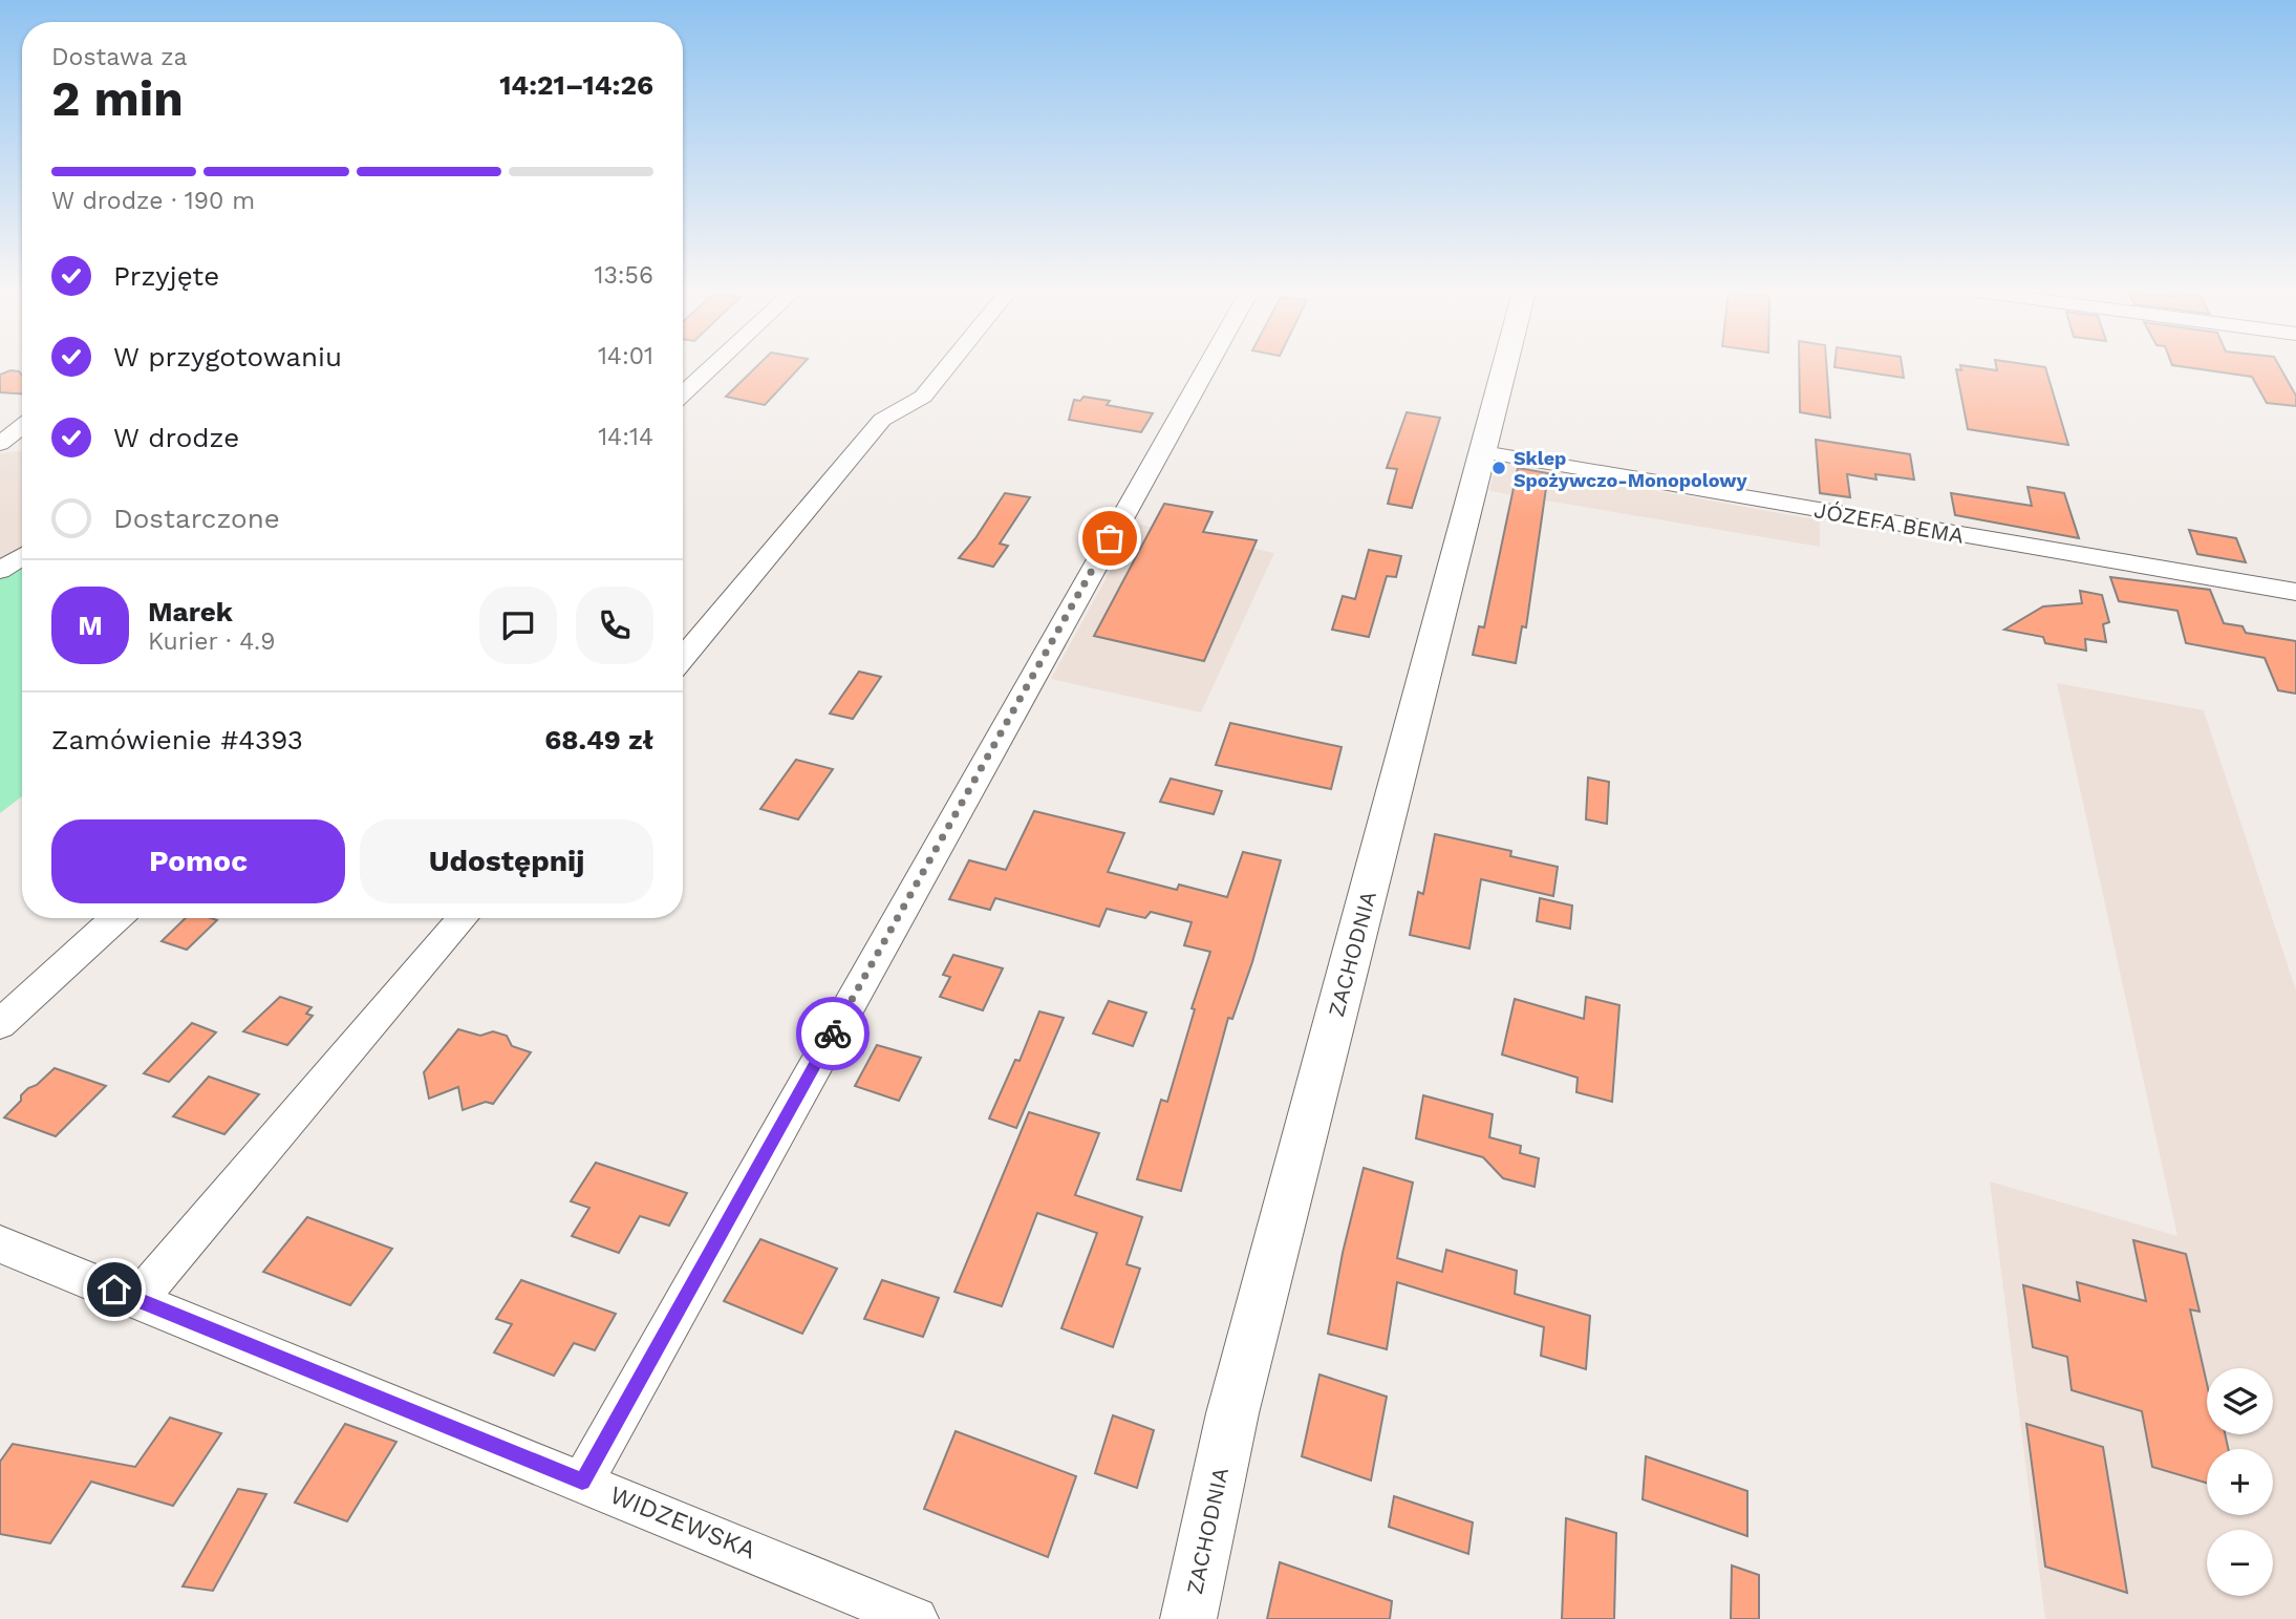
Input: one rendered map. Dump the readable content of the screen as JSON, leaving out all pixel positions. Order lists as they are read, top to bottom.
{
  "streets": {
    "street": ["JÓZEFA BEMA", "ZACHODNIA", "WIDZEWSKA"]
  },
  "crossings": [
    ["JÓZEFA BEMA", "ZACHODNIA"]
  ],
  "places": ["Sklep Spożywczo-Monopolowy"],
  "page": {
    "heading": ["2 min", "Dostawa za", "14:21–14:26"],
    "panel": [
      "Marek",
      "Kurier · 4.9",
      "Zamówienie #4393",
      "68.49 zł"
    ],
    "bar": "W drodze · 190 m",
    "list": [
      ["Przyjęte", "13:56"],
      ["W przygotowaniu", "14:01"],
      ["W drodze", "14:14"],
      "Dostarczone"
    ],
    "round": "M",
    "buttons": ["Pomoc", "Udostępnij"],
    "map_buttons": ["+", "−"]
  }
}
